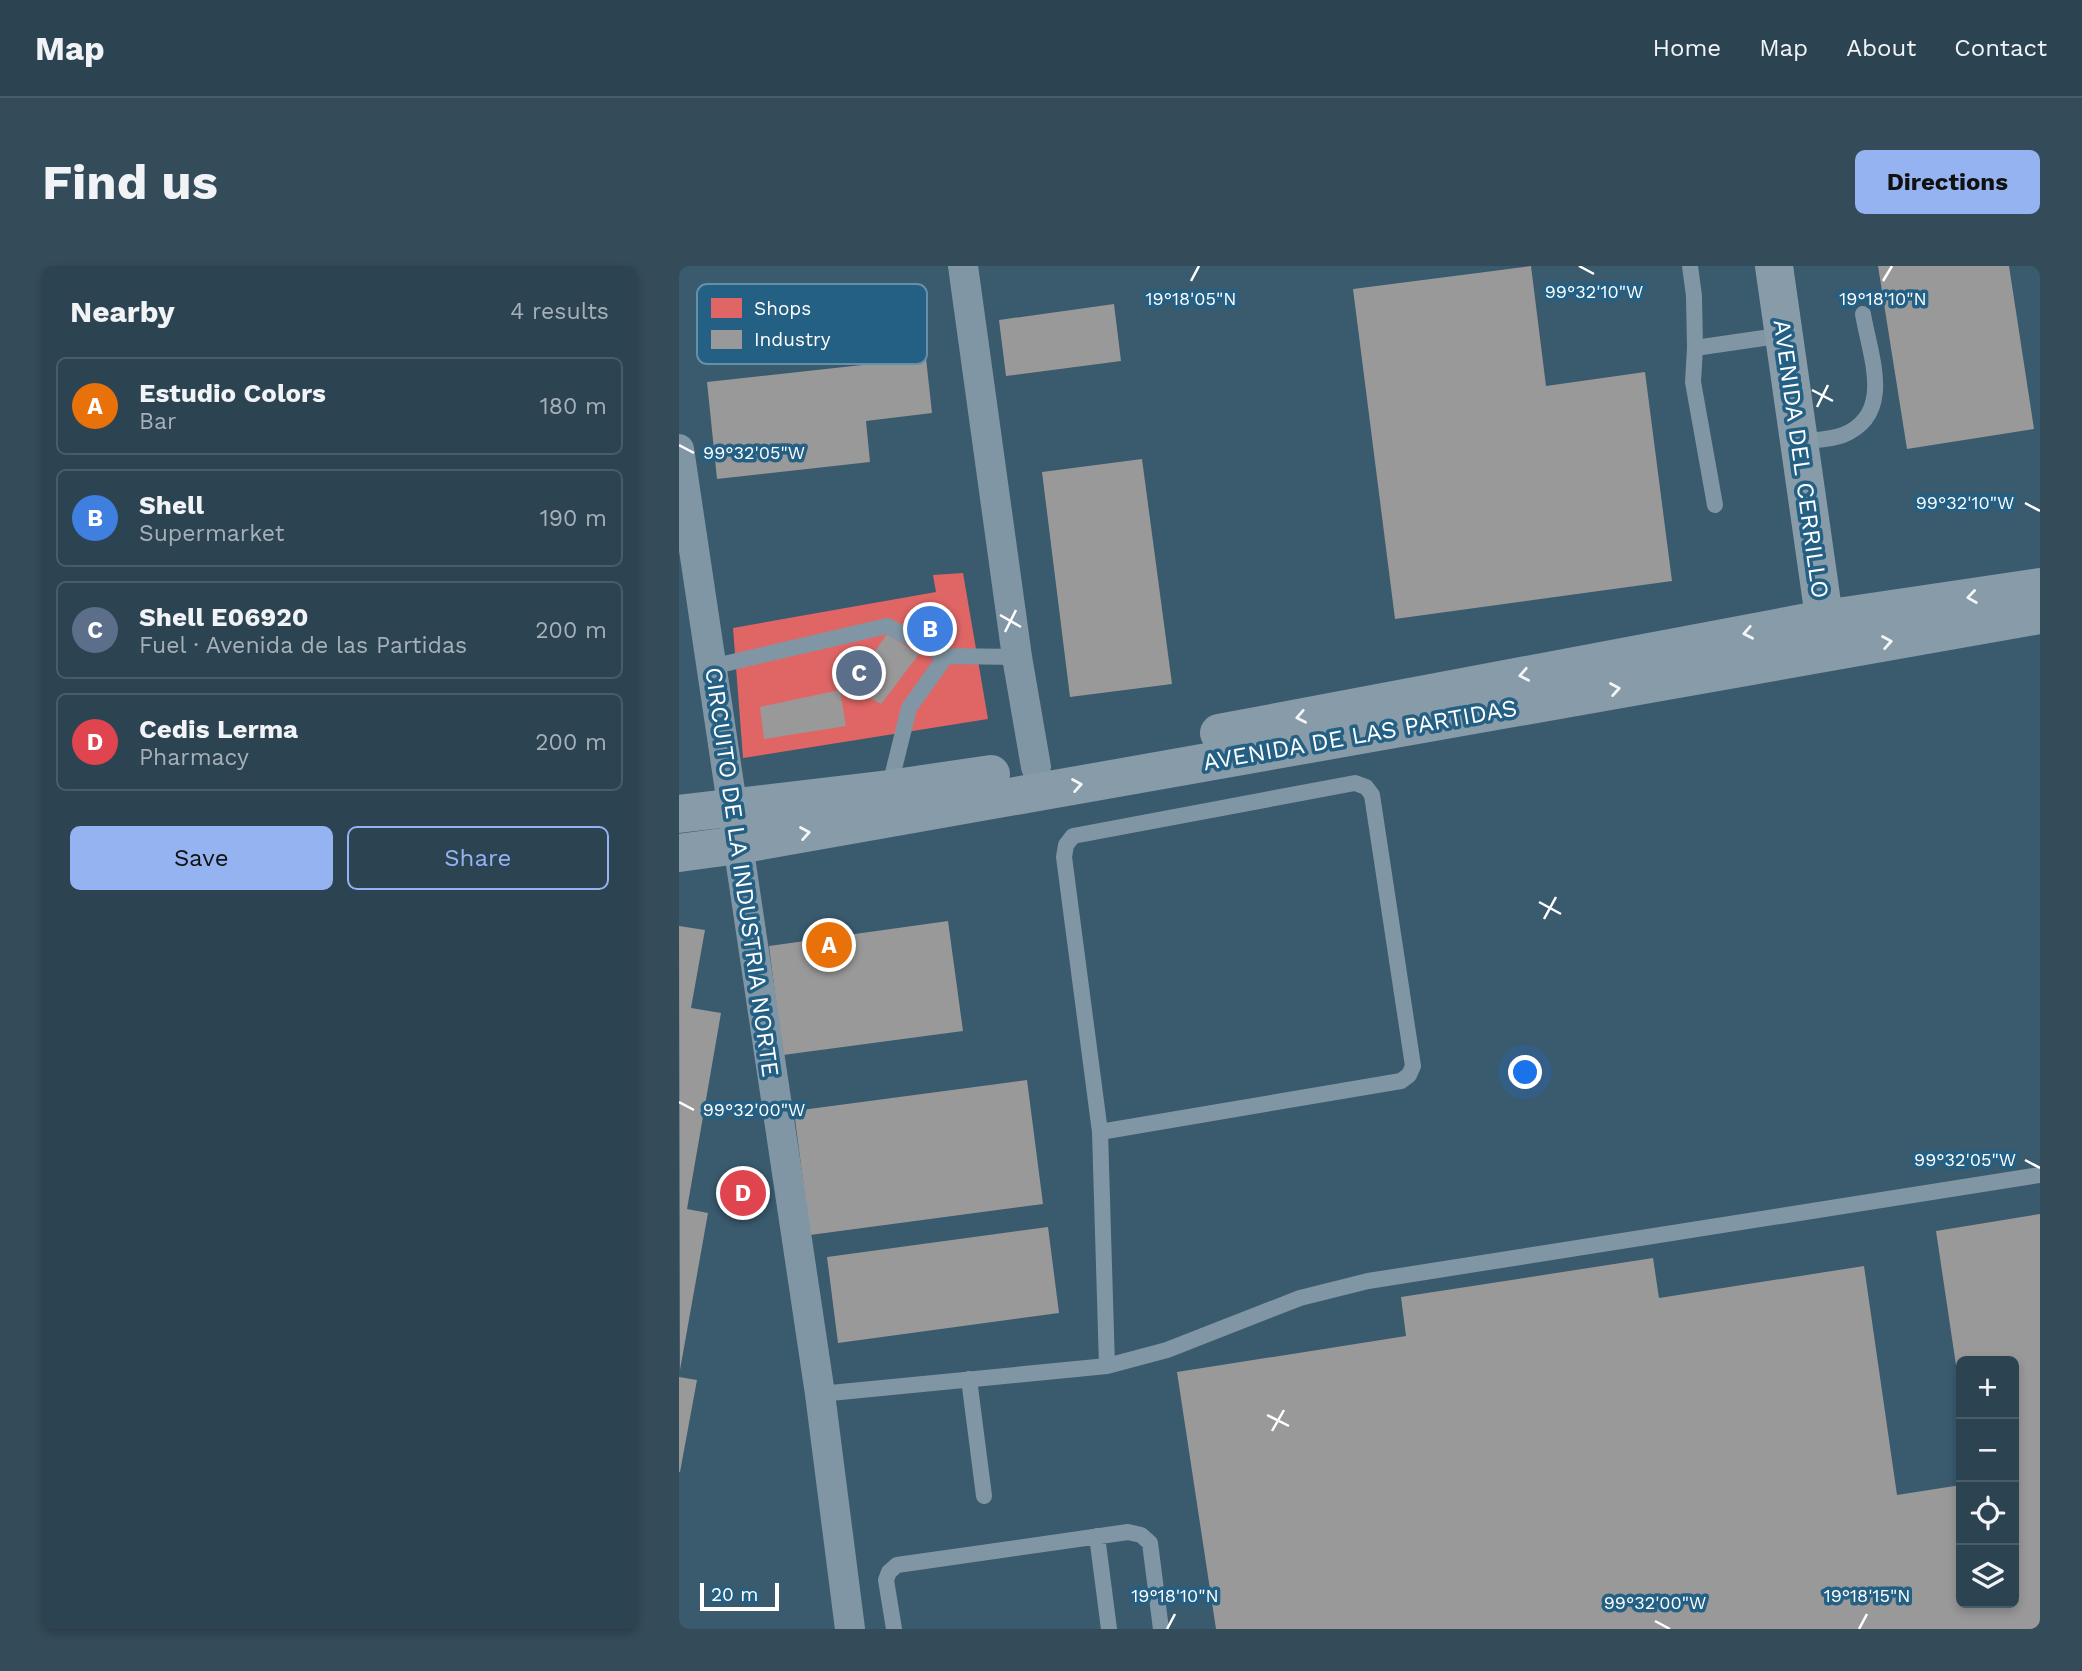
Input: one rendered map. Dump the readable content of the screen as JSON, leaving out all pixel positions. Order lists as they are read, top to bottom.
{
  "streets": {
    "main road": ["AVENIDA DEL CERRILLO", "AVENIDA DE LAS PARTIDAS"],
    "street": ["CIRCUITO DE LA INDUSTRIA NORTE"]
  },
  "crossings": [
    ["AVENIDA DEL CERRILLO", "AVENIDA DE LAS PARTIDAS"],
    ["AVENIDA DE LAS PARTIDAS", "CIRCUITO DE LA INDUSTRIA NORTE"]
  ],
  "legend": ["Shops", "Industry"],
  "scale_bar": "20 m",
  "page": {
    "header": "Map",
    "nav": [
      "Home",
      "Map",
      "About",
      "Contact"
    ],
    "buttons": [
      "Directions",
      ["Save", "Share"]
    ],
    "title": "Find us",
    "heading": ["Nearby", "4 results"],
    "list": [
      {
        "mark": "A",
        "name": "Estudio Colors",
        "note": "Bar",
        "value": "180 m"
      },
      {
        "mark": "B",
        "name": "Shell",
        "note": "Supermarket",
        "value": "190 m"
      },
      {
        "mark": "C",
        "name": "Shell E06920",
        "note": "Fuel · Avenida de las Partidas",
        "value": "200 m"
      },
      {
        "mark": "D",
        "name": "Cedis Lerma",
        "note": "Pharmacy",
        "value": "200 m"
      }
    ],
    "pins": [
      "B",
      "C",
      "A",
      "D"
    ],
    "map_buttons": ["+", "−"],
    "scale": "20 m"
  },
  "coordinates": [
    "99°32'10\"W",
    "19°18'05\"N",
    "19°18'10\"N",
    "99°32'05\"W",
    "99°32'00\"W",
    "19°18'15\"N"
  ]
}
